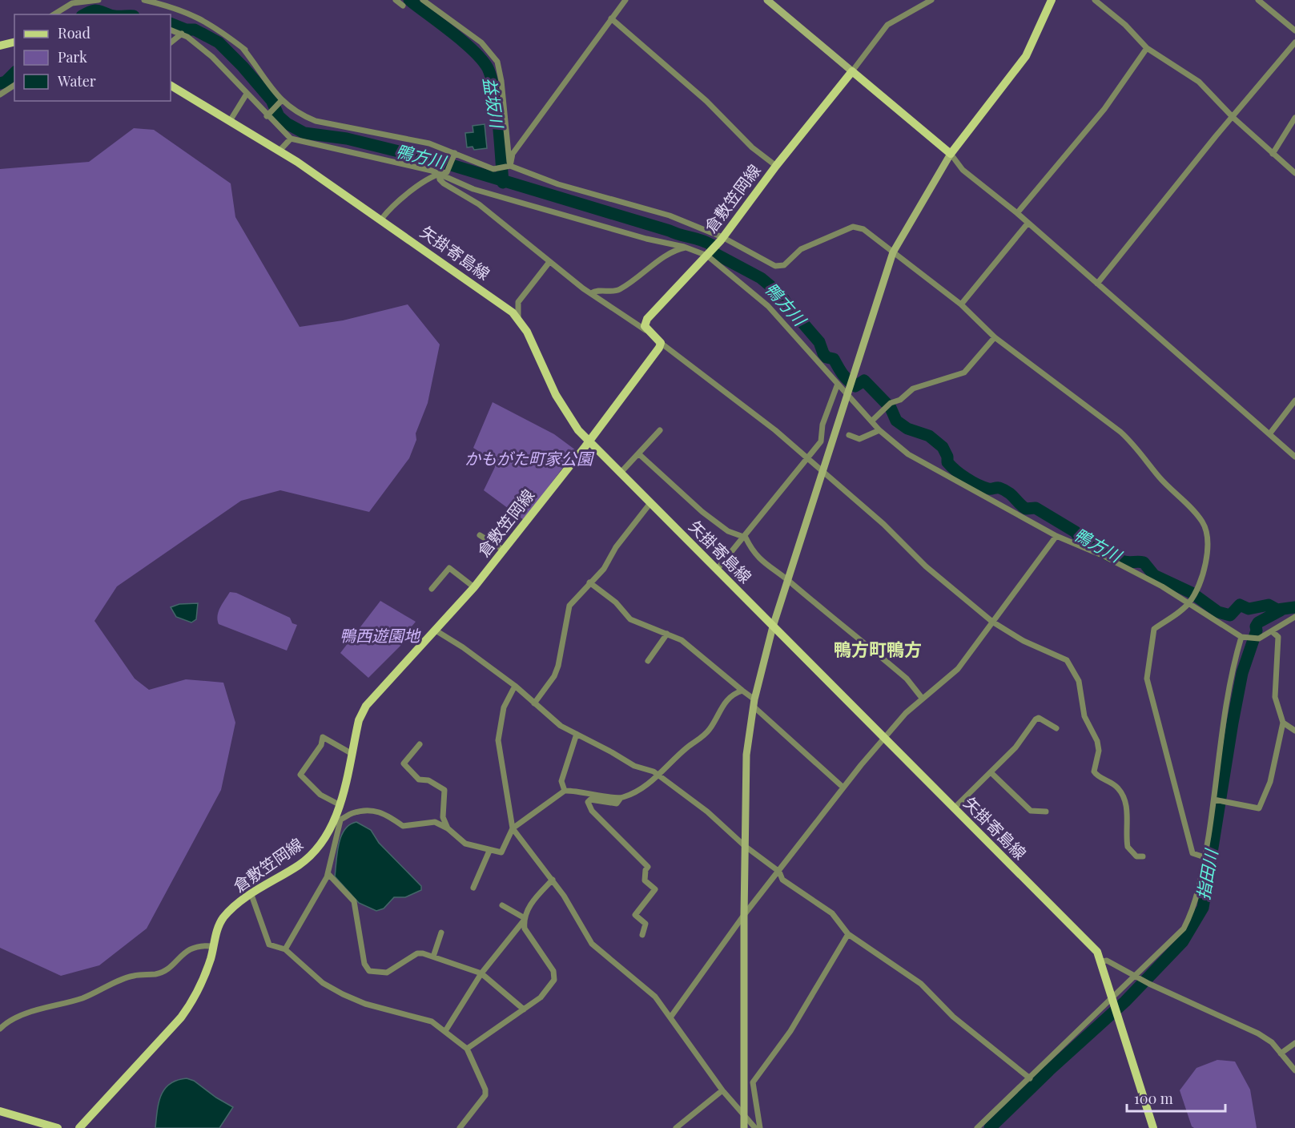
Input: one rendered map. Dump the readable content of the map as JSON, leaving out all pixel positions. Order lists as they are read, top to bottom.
{
  "streets": {
    "main road": ["倉敷笠岡線", "矢掛寄島線"]
  },
  "crossings": [
    ["倉敷笠岡線", "矢掛寄島線"]
  ],
  "districts": ["鴨方町鴨方"],
  "water": ["益坂川", "鴨方川", "指田川"],
  "parks": ["かもがた町家公園", "鴨西遊園地"],
  "legend": ["Road", "Park", "Water"],
  "scale_bar": "100 m"
}
